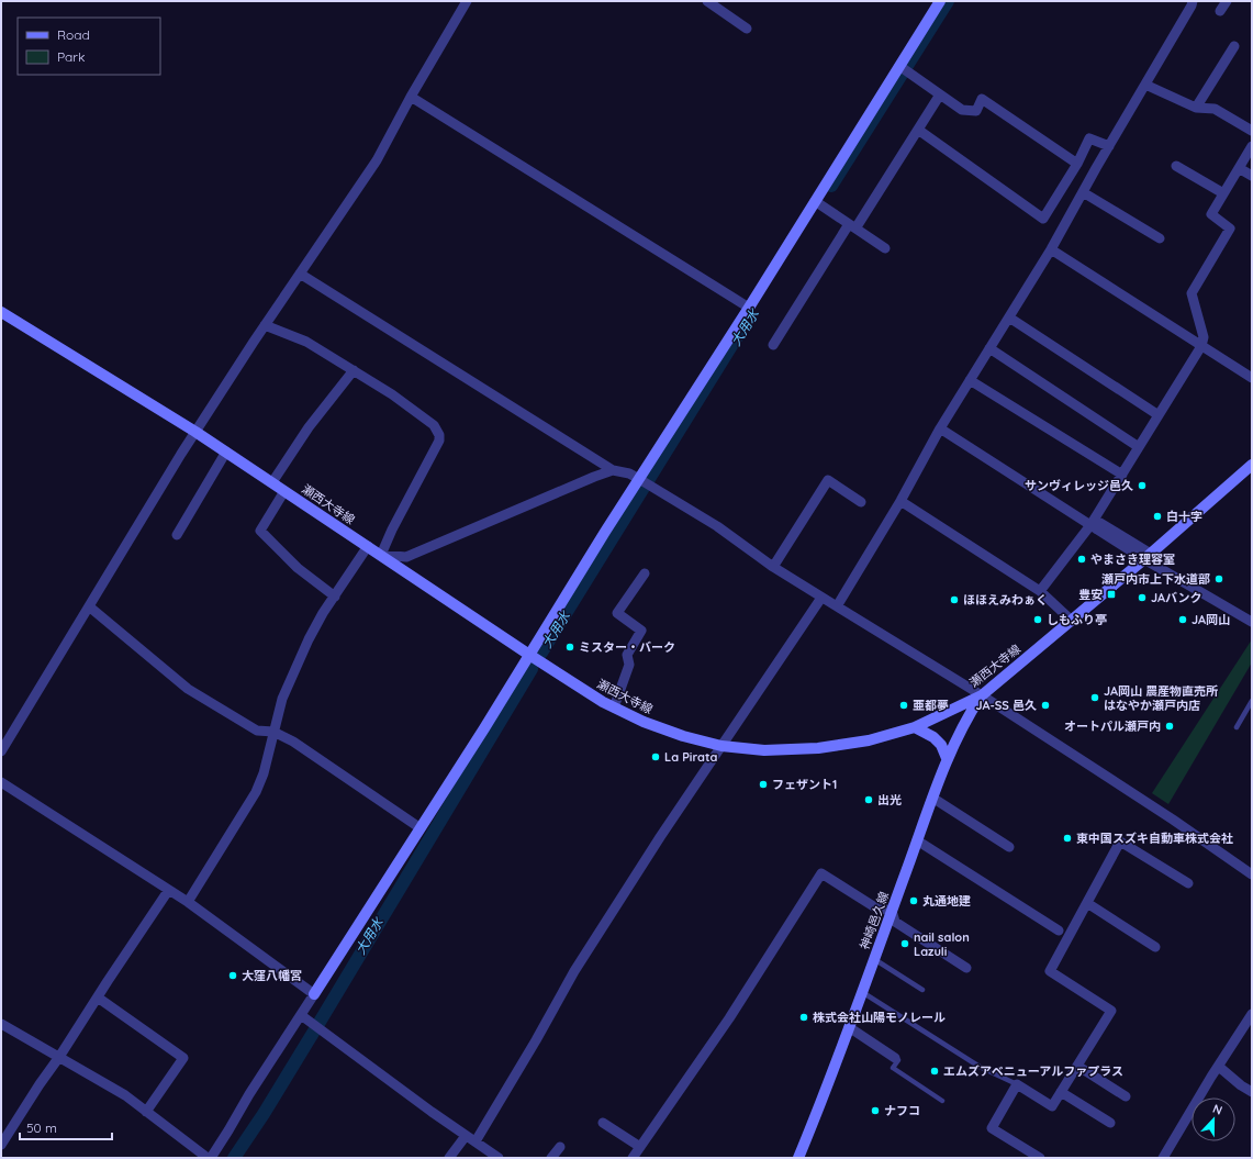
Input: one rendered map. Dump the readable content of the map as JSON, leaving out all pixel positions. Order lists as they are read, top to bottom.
{
  "streets": {
    "main road": ["瀬西大寺線", "神崎邑久線"]
  },
  "crossings": [
    ["瀬西大寺線", "神崎邑久線"]
  ],
  "water": ["大用水"],
  "places": {
    "other": [
      "サンヴィレッジ邑久",
      "白十字",
      "やまさき理容室",
      "瀬戸内市上下水道部",
      "JAバンク",
      "ほほえみわぁく",
      "しもふり亭",
      "JA岡山",
      "ミスター・バーク",
      "JA岡山 農産物直売所 はなやか瀬戸内店",
      "亜都夢",
      "JA-SS 邑久",
      "オートパル瀬戸内",
      "La Pirata",
      "フェザント1",
      "出光",
      "東中国スズキ自動車株式会社",
      "丸通地建",
      "nail salon Lazuli",
      "大窪八幡宮",
      "株式会社山陽モノレール",
      "エムズアベニューアルファプラス",
      "ナフコ"
    ],
    "transit": ["豊安"]
  },
  "legend": ["Road", "Park"],
  "scale_bar": "50 m",
  "north": "top"
}
